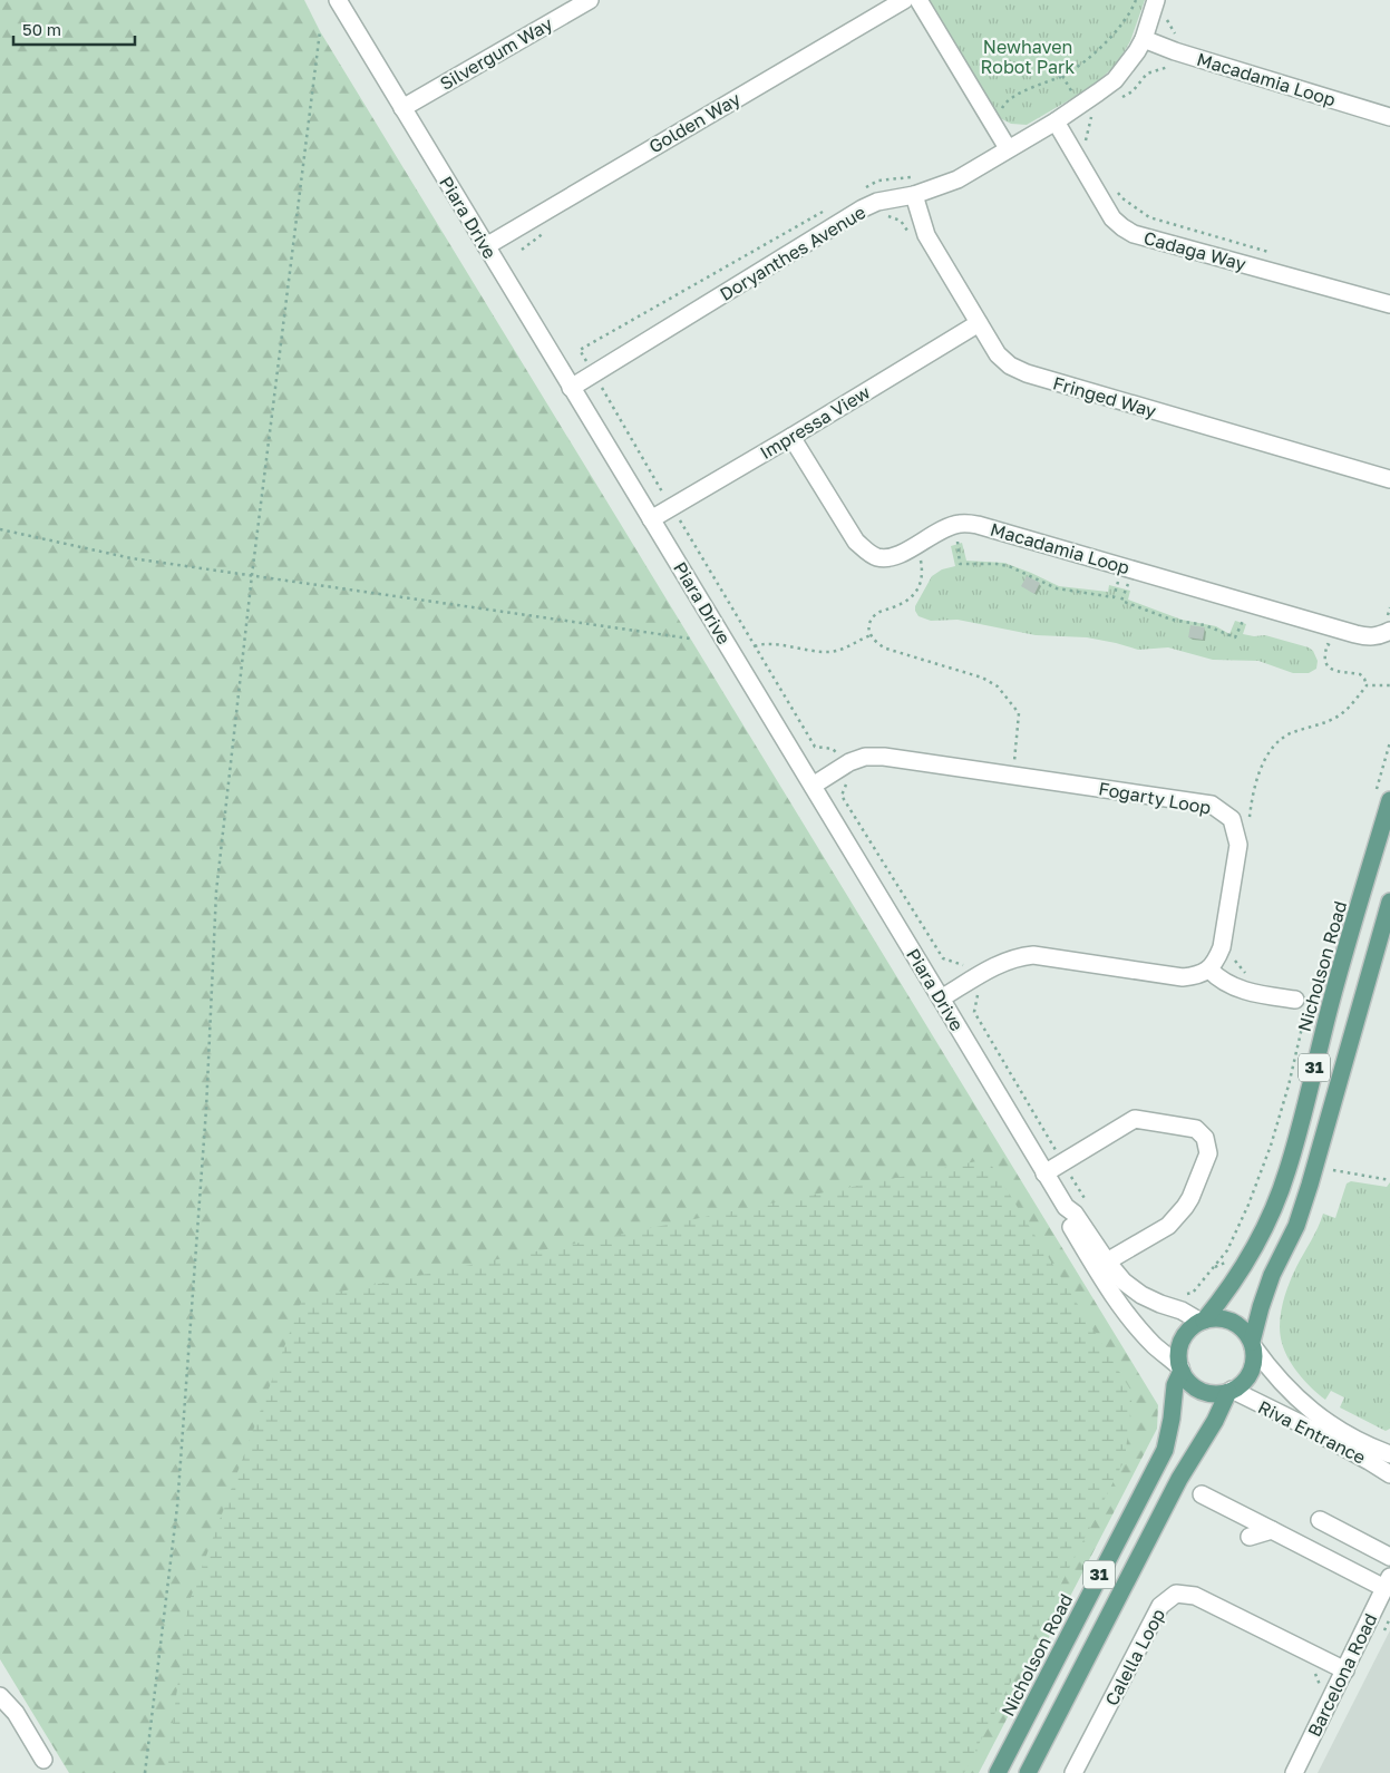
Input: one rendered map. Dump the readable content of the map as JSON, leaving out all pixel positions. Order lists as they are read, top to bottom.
{
  "streets": {
    "main road": ["Nicholson Road", "31"],
    "street": [
      "Silvergum Way",
      "Macadamia Loop",
      "Golden Way",
      "Piara Drive",
      "Cadaga Way",
      "Doryanthes Avenue",
      "Fringed Way",
      "Impressa View",
      "Fogarty Loop",
      "Riva Entrance",
      "Calella Loop",
      "Barcelona Road"
    ]
  },
  "crossings": [
    ["Silvergum Way", "Piara Drive"],
    ["Macadamia Loop", "Doryanthes Avenue"],
    ["Macadamia Loop", "Impressa View"],
    ["Golden Way", "Piara Drive"],
    ["Piara Drive", "Doryanthes Avenue"],
    ["Piara Drive", "Impressa View"],
    ["Piara Drive", "Fogarty Loop"],
    ["Piara Drive", "Nicholson Road"],
    ["Piara Drive", "31"],
    ["Piara Drive", "Riva Entrance"],
    ["Cadaga Way", "Doryanthes Avenue"],
    ["Doryanthes Avenue", "Fringed Way"],
    ["Fringed Way", "Impressa View"],
    ["Nicholson Road", "31"],
    ["Nicholson Road", "Riva Entrance"],
    ["31", "Riva Entrance"],
    ["Calella Loop", "Barcelona Road"]
  ],
  "parks": ["Newhaven Robot Park"],
  "scale_bar": "50 m"
}
